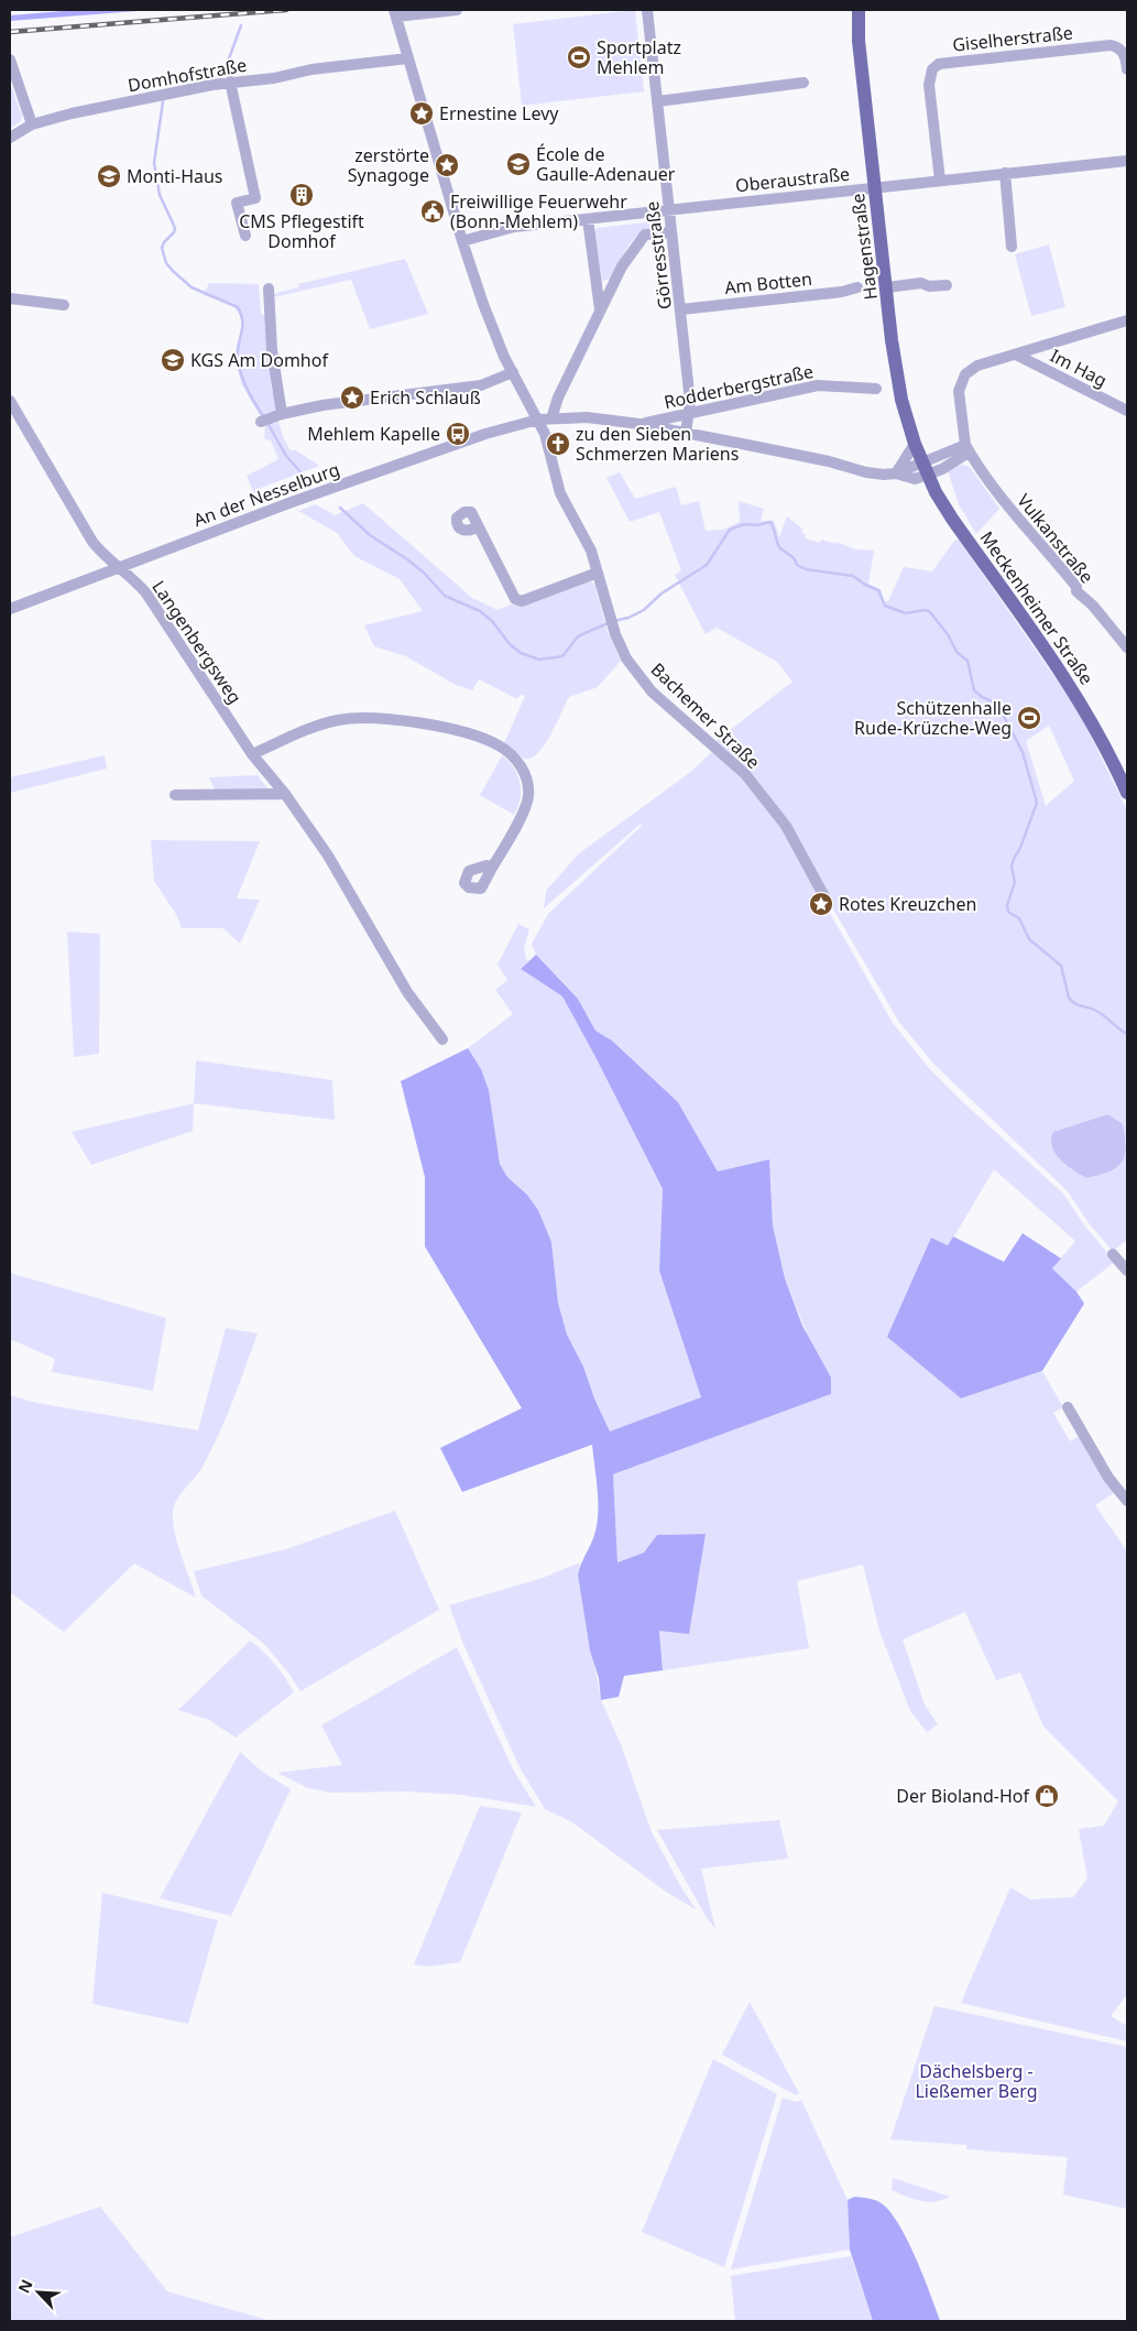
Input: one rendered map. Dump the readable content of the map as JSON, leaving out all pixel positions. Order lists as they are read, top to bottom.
{
  "streets": {
    "main road": ["Hagenstraße", "Meckenheimer Straße"],
    "street": [
      "Giselherstraße",
      "Domhofstraße",
      "Oberaustraße",
      "Görresstraße",
      "Am Botten",
      "Im Hag",
      "Rodderbergstraße",
      "An der Nesselburg",
      "Vulkanstraße",
      "Langenbergsweg",
      "Bachemer Straße"
    ]
  },
  "crossings": [
    ["Giselherstraße", "Oberaustraße"],
    ["Oberaustraße", "Hagenstraße"],
    ["Oberaustraße", "Görresstraße"],
    ["Hagenstraße", "Meckenheimer Straße"],
    ["Görresstraße", "Am Botten"],
    ["Görresstraße", "Rodderbergstraße"],
    ["An der Nesselburg", "Langenbergsweg"],
    ["An der Nesselburg", "Bachemer Straße"]
  ],
  "parks": ["Dächelsberg - Ließemer Berg"],
  "places": {
    "sports": ["Sportplatz Mehlem", "Schützenhalle Rude-Krüzche-Weg"],
    "place": [
      "Ernestine Levy",
      "zerstörte Synagoge",
      "Erich Schlauß",
      "Rotes Kreuzchen"
    ],
    "school or university": ["École de Gaulle-Adenauer", "Monti-Haus", "KGS Am Domhof"],
    "building": ["CMS Pflegestift Domhof"],
    "public building": ["Freiwillige Feuerwehr (Bonn-Mehlem)"],
    "bus stop": ["Mehlem Kapelle"],
    "church": ["zu den Sieben Schmerzen Mariens"],
    "shop": ["Der Bioland-Hof"]
  },
  "north": "top left"
}
